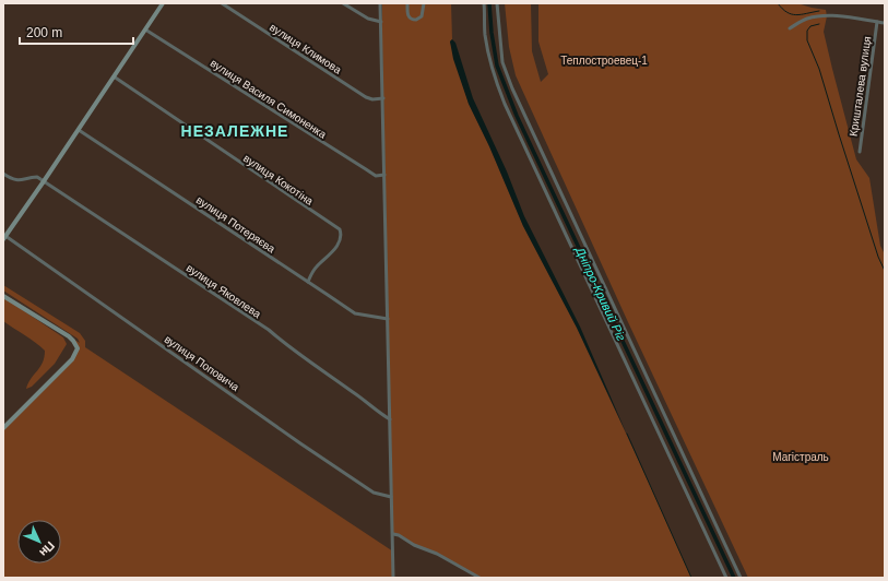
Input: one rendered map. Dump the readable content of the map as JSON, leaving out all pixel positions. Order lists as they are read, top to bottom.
{
  "streets": {
    "street": [
      "вулиця Климова",
      "Кришталева вулиця",
      "вулиця Василя Симоненка",
      "вулиця Кокотіна",
      "вулиця Потеряєва",
      "вулиця Яковлева",
      "вулиця Поповича"
    ]
  },
  "crossings": [
    ["вулиця Кокотіна", "вулиця Потеряєва"]
  ],
  "districts": ["НЕЗАЛЕЖНЕ"],
  "water": ["Дніпро-Кривий Ріг"],
  "parks": ["Теплостроевец-1", "Магістраль"],
  "scale_bar": "200 m",
  "north": "bottom right"
}
